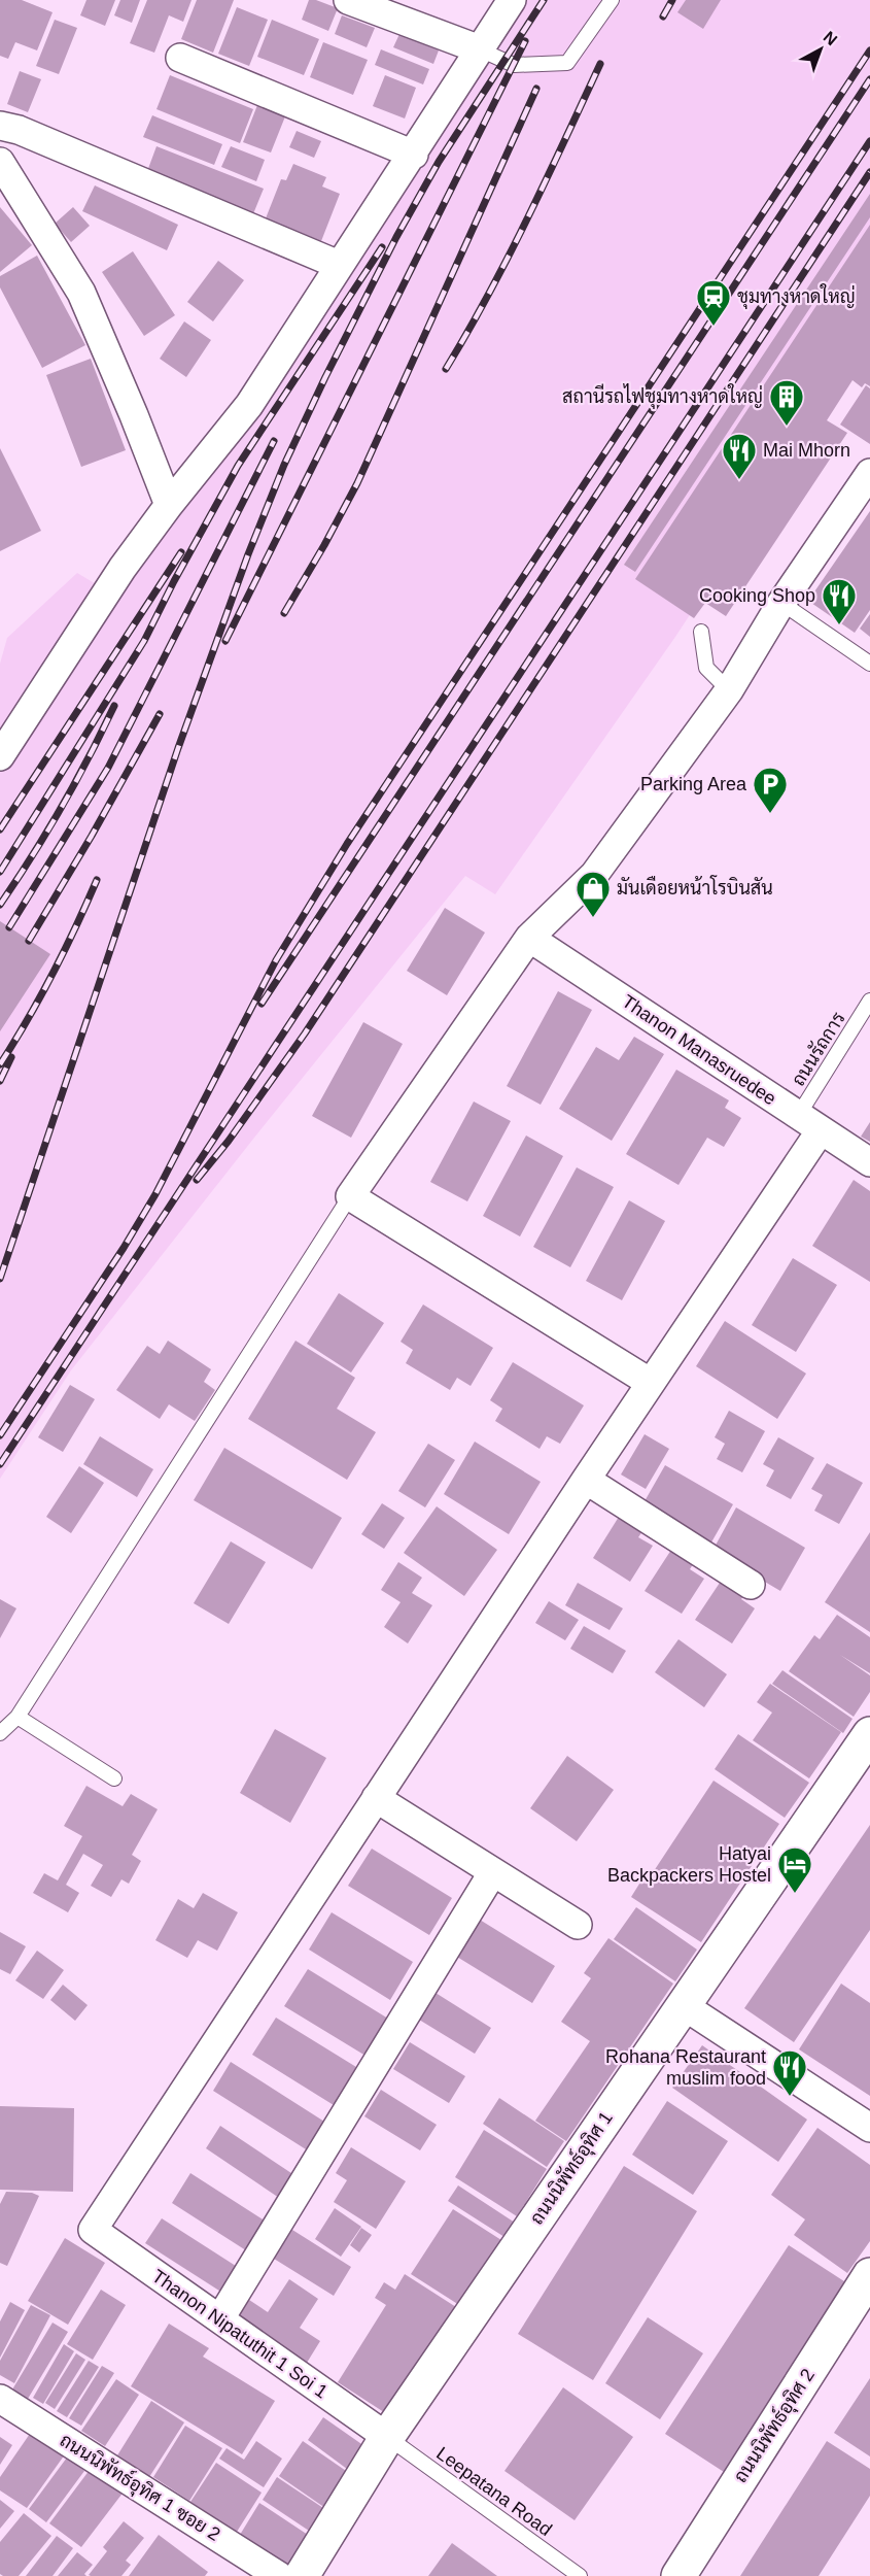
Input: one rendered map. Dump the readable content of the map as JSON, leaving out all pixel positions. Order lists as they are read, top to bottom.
{
  "streets": {
    "street": [
      "Thanon Manasruedee",
      "ถนนนิพัทธ์อุทิศ 1",
      "Thanon Nipatuthit 1 Soi 1",
      "ถนนนิพัทธ์อุทิศ 2",
      "ถนนนิพัทธ์อุทิศ 1 ซอย 2"
    ],
    "lane": ["ถนนรัถการ", "Leepatana Road"]
  },
  "crossings": [
    ["ถนนรัถการ", "Thanon Manasruedee"],
    ["ถนนนิพัทธ์อุทิศ 1", "Thanon Nipatuthit 1 Soi 1"],
    ["ถนนนิพัทธ์อุทิศ 1", "Leepatana Road"],
    ["Thanon Nipatuthit 1 Soi 1", "Leepatana Road"]
  ],
  "places": {
    "station": ["ชุมทางหาดใหญ่"],
    "building": ["สถานีรถไฟชุมทางหาดใหญ่"],
    "restaurant": ["Mai Mhorn", "Cooking Shop", "Rohana Restaurant muslim food"],
    "parking": ["Parking Area"],
    "shop": ["มันเดือยหน้าโรบินสัน"],
    "hotel": ["Hatyai Backpackers Hostel"]
  },
  "north": "top right"
}
